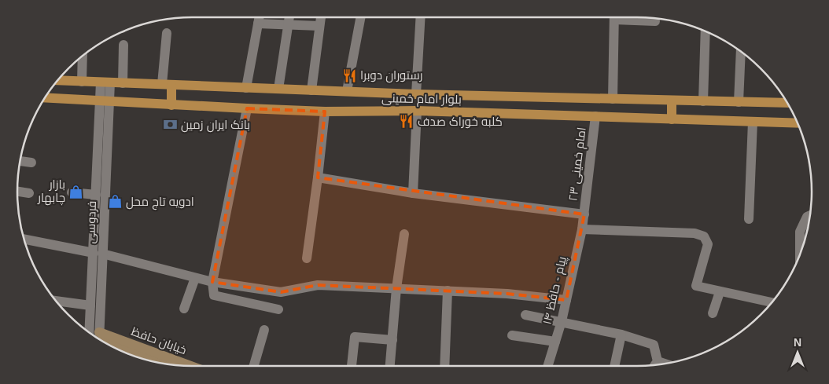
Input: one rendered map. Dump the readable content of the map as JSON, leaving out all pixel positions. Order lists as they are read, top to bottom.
{
  "streets": {
    "main road": ["بلوار امام خمینی", "خیابان حافظ"],
    "street": ["امام خمینی ۲۳", "فردوسی", "پیام - حافظ ۱۴"]
  },
  "crossings": [
    ["بلوار امام خمینی", "امام خمینی ۲۳"],
    ["بلوار امام خمینی", "فردوسی"],
    ["امام خمینی ۲۳", "پیام - حافظ ۱۴"],
    ["فردوسی", "خیابان حافظ"]
  ],
  "places": {
    "restaurant": ["رستوران دوبرا", "کلبه خوراک صدف"],
    "bank": ["بانک ایران زمین"],
    "shop": ["بازار چابهار", "ادویه تاج محل"]
  },
  "north": "top"
}
